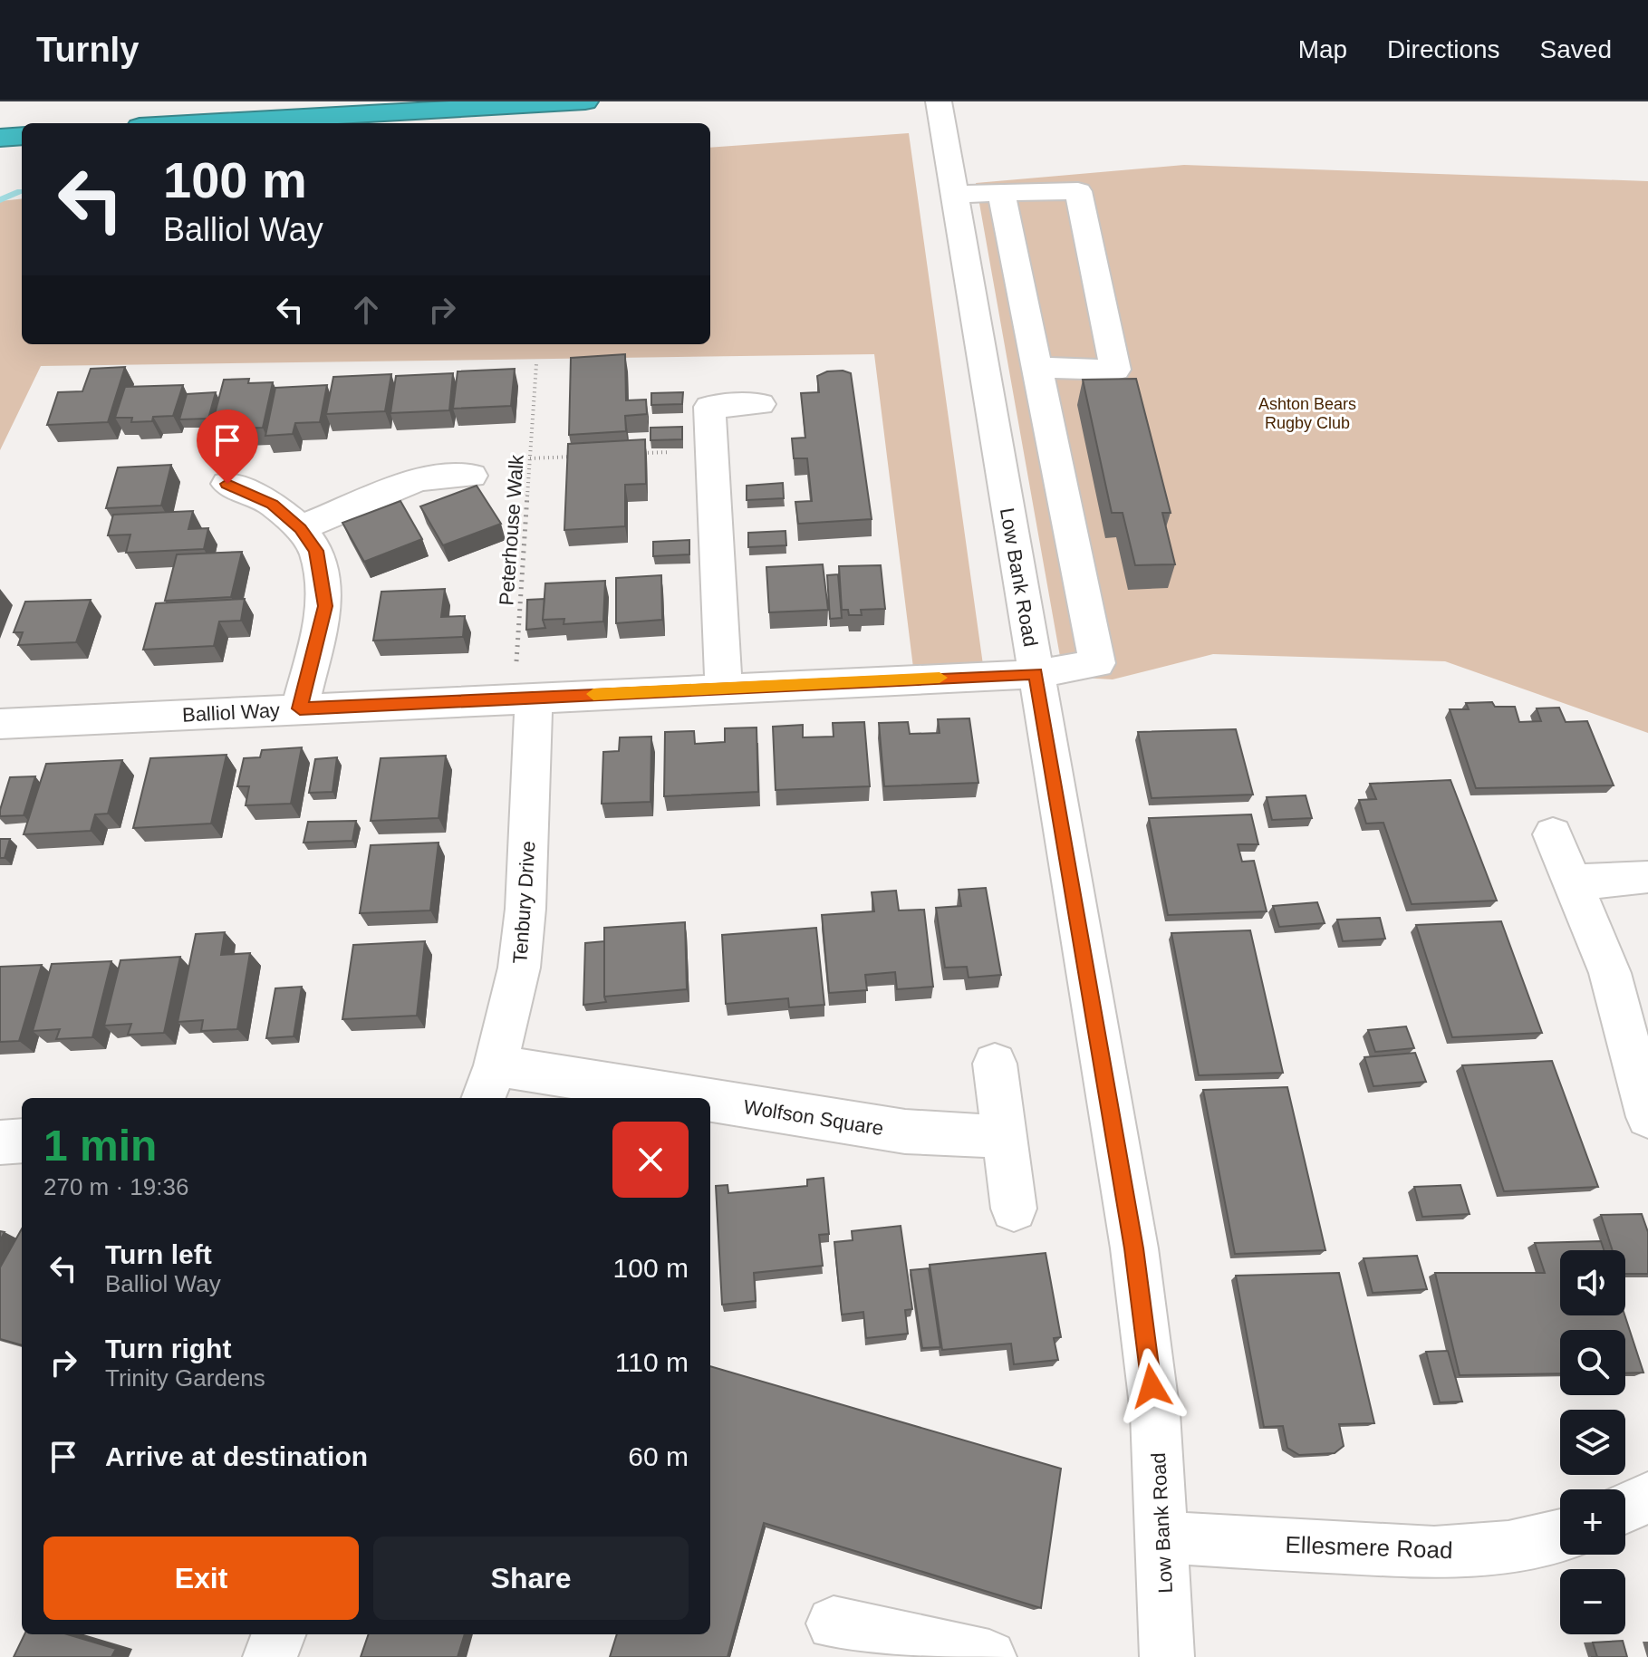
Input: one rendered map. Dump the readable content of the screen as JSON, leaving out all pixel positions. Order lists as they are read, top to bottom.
{
  "streets": {
    "street": [
      "Low Bank Road",
      "Balliol Way",
      "Tenbury Drive",
      "Wolfson Square",
      "Ellesmere Road"
    ],
    "path": ["Peterhouse Walk"]
  },
  "crossings": [
    ["Peterhouse Walk", "Balliol Way"],
    ["Peterhouse Walk", "Tenbury Drive"],
    ["Low Bank Road", "Balliol Way"],
    ["Low Bank Road", "Ellesmere Road"],
    ["Balliol Way", "Tenbury Drive"],
    ["Tenbury Drive", "Wolfson Square"]
  ],
  "parks": ["Ashton Bears Rugby Club"],
  "page": {
    "header": "Turnly",
    "nav": ["Map", "Directions", "Saved"],
    "turn": ["100 m", "Balliol Way"],
    "heading": ["1 min", "270 m · 19:36"],
    "list": [
      {
        "name": "Turn left",
        "note": "Balliol Way",
        "value": "100 m"
      },
      {
        "name": "Turn right",
        "note": "Trinity Gardens",
        "value": "110 m"
      },
      {
        "name": "Arrive at destination",
        "value": "60 m"
      }
    ],
    "map_buttons": ["+", "−"],
    "buttons": ["Exit", "Share"]
  }
}
